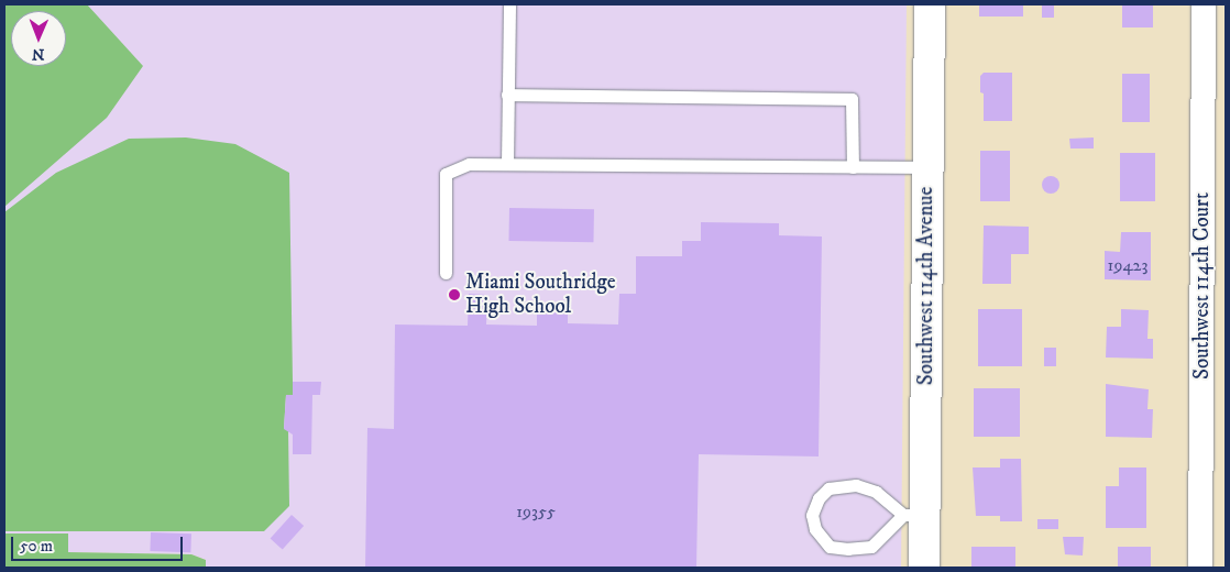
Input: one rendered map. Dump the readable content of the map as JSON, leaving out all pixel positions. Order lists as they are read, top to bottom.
{
  "streets": {
    "street": ["Southwest 114th Avenue", "Southwest 114th Court"]
  },
  "places": ["Miami Southridge High School"],
  "house_numbers": ["19423", "19355"],
  "scale_bar": "50 m",
  "north": "bottom"
}
